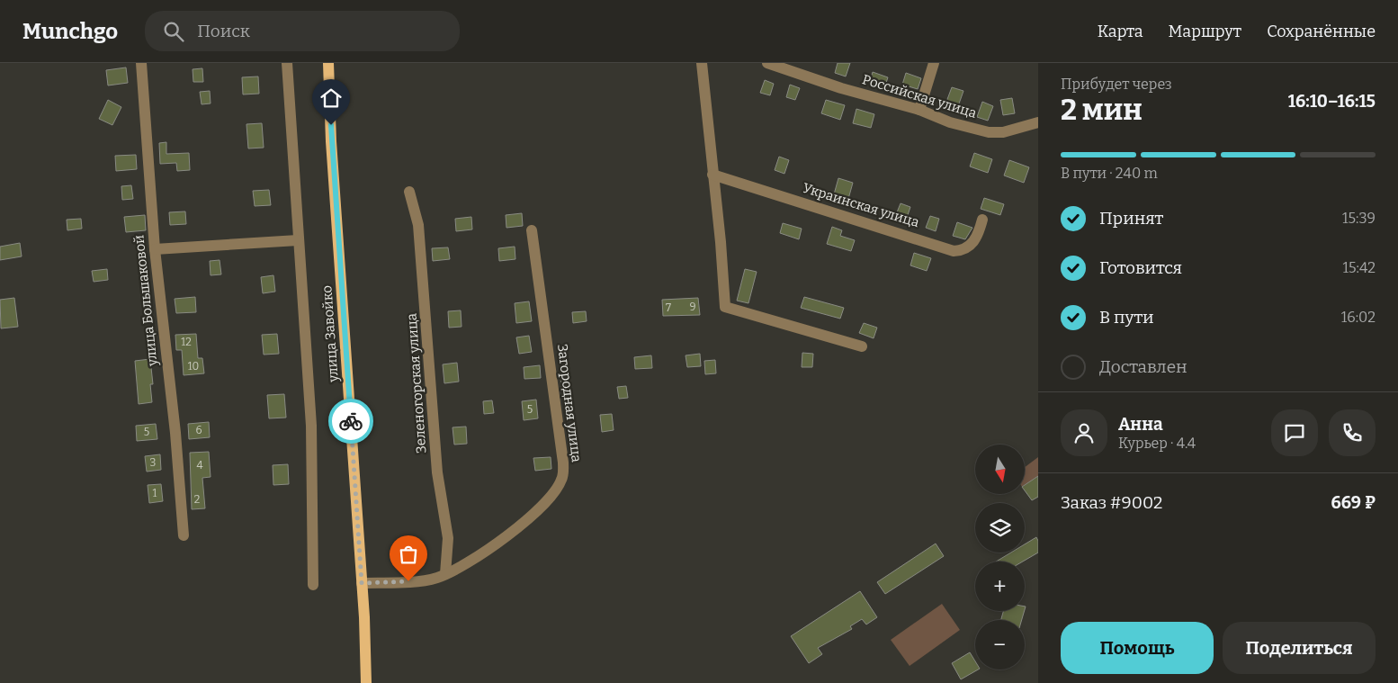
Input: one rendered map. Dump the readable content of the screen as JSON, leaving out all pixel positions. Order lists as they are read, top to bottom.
{
  "streets": {
    "main road": ["улица Завойко"],
    "street": [
      "Российская улица",
      "Украинская улица",
      "улица Большаковой",
      "Зеленогорская улица",
      "Загородная улица"
    ]
  },
  "crossings": [
    ["улица Завойко", "Загородная улица"],
    ["Зеленогорская улица", "Загородная улица"]
  ],
  "house_numbers": [
    "9",
    "7",
    "12",
    "10",
    "5",
    "6",
    "5",
    "3",
    "4",
    "1",
    "2"
  ],
  "north": "bottom",
  "page": {
    "header": "Munchgo",
    "search": "Поиск",
    "nav": ["Карта", "Маршрут", "Сохранённые"],
    "heading": ["2 мин", "Прибудет через", "16:10–16:15"],
    "panel": [
      "Анна",
      "Курьер · 4.4",
      "Заказ #9002",
      "669 ₽"
    ],
    "bar": "В пути · 240 m",
    "list": [
      ["Принят", "15:39"],
      ["Готовится", "15:42"],
      ["В пути", "16:02"],
      "Доставлен"
    ],
    "map_buttons": ["+", "−"],
    "buttons": ["Помощь", "Поделиться"]
  }
}
